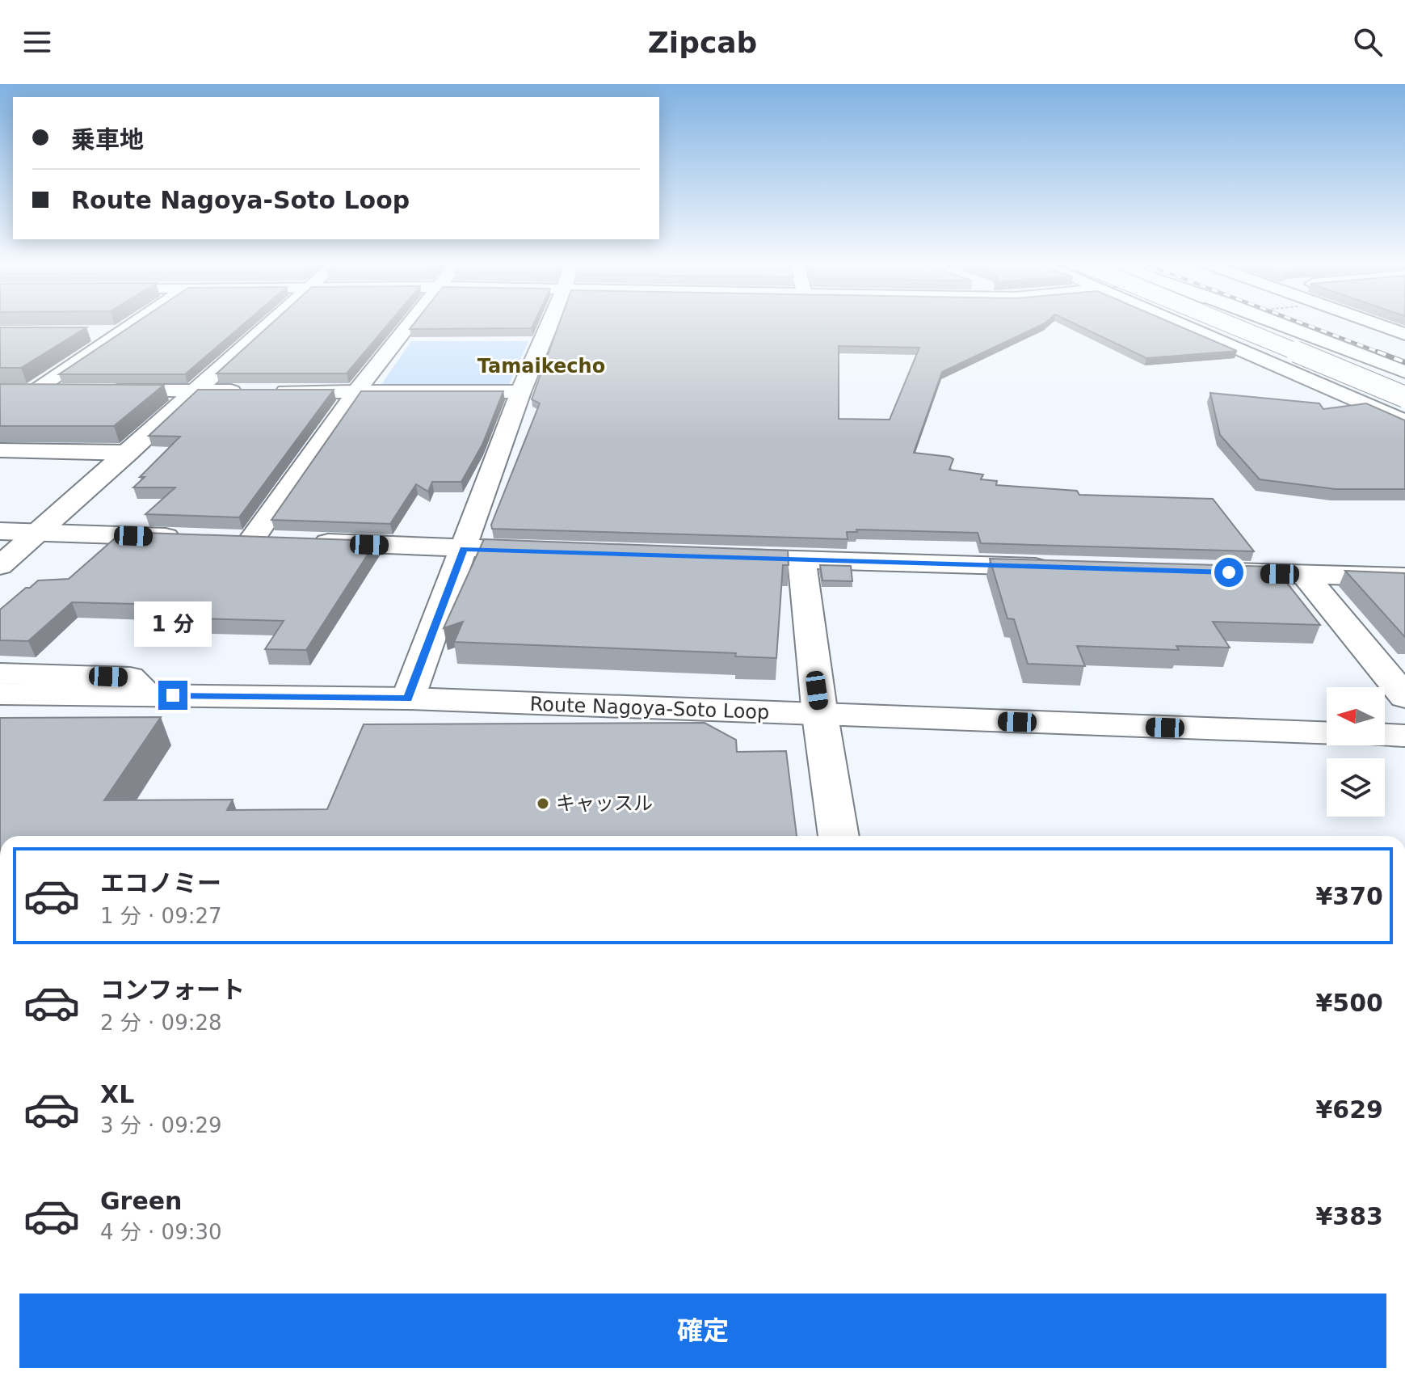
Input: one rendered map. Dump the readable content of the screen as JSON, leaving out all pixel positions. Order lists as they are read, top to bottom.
{
  "streets": {
    "main road": ["Route Nagoya-Soto Loop"]
  },
  "districts": ["Tamaikecho"],
  "places": ["キャッスル"],
  "north": "left",
  "page": {
    "header": "Zipcab",
    "banner": ["乗車地", "Route Nagoya-Soto Loop"],
    "bubble": "1 分",
    "list": [
      {
        "name": "エコノミー",
        "note": "1 分 · 09:27",
        "value": "¥370"
      },
      {
        "name": "コンフォート",
        "note": "2 分 · 09:28",
        "value": "¥500"
      },
      {
        "name": "XL",
        "note": "3 分 · 09:29",
        "value": "¥629"
      },
      {
        "name": "Green",
        "note": "4 分 · 09:30",
        "value": "¥383"
      }
    ],
    "buttons": "確定"
  }
}
